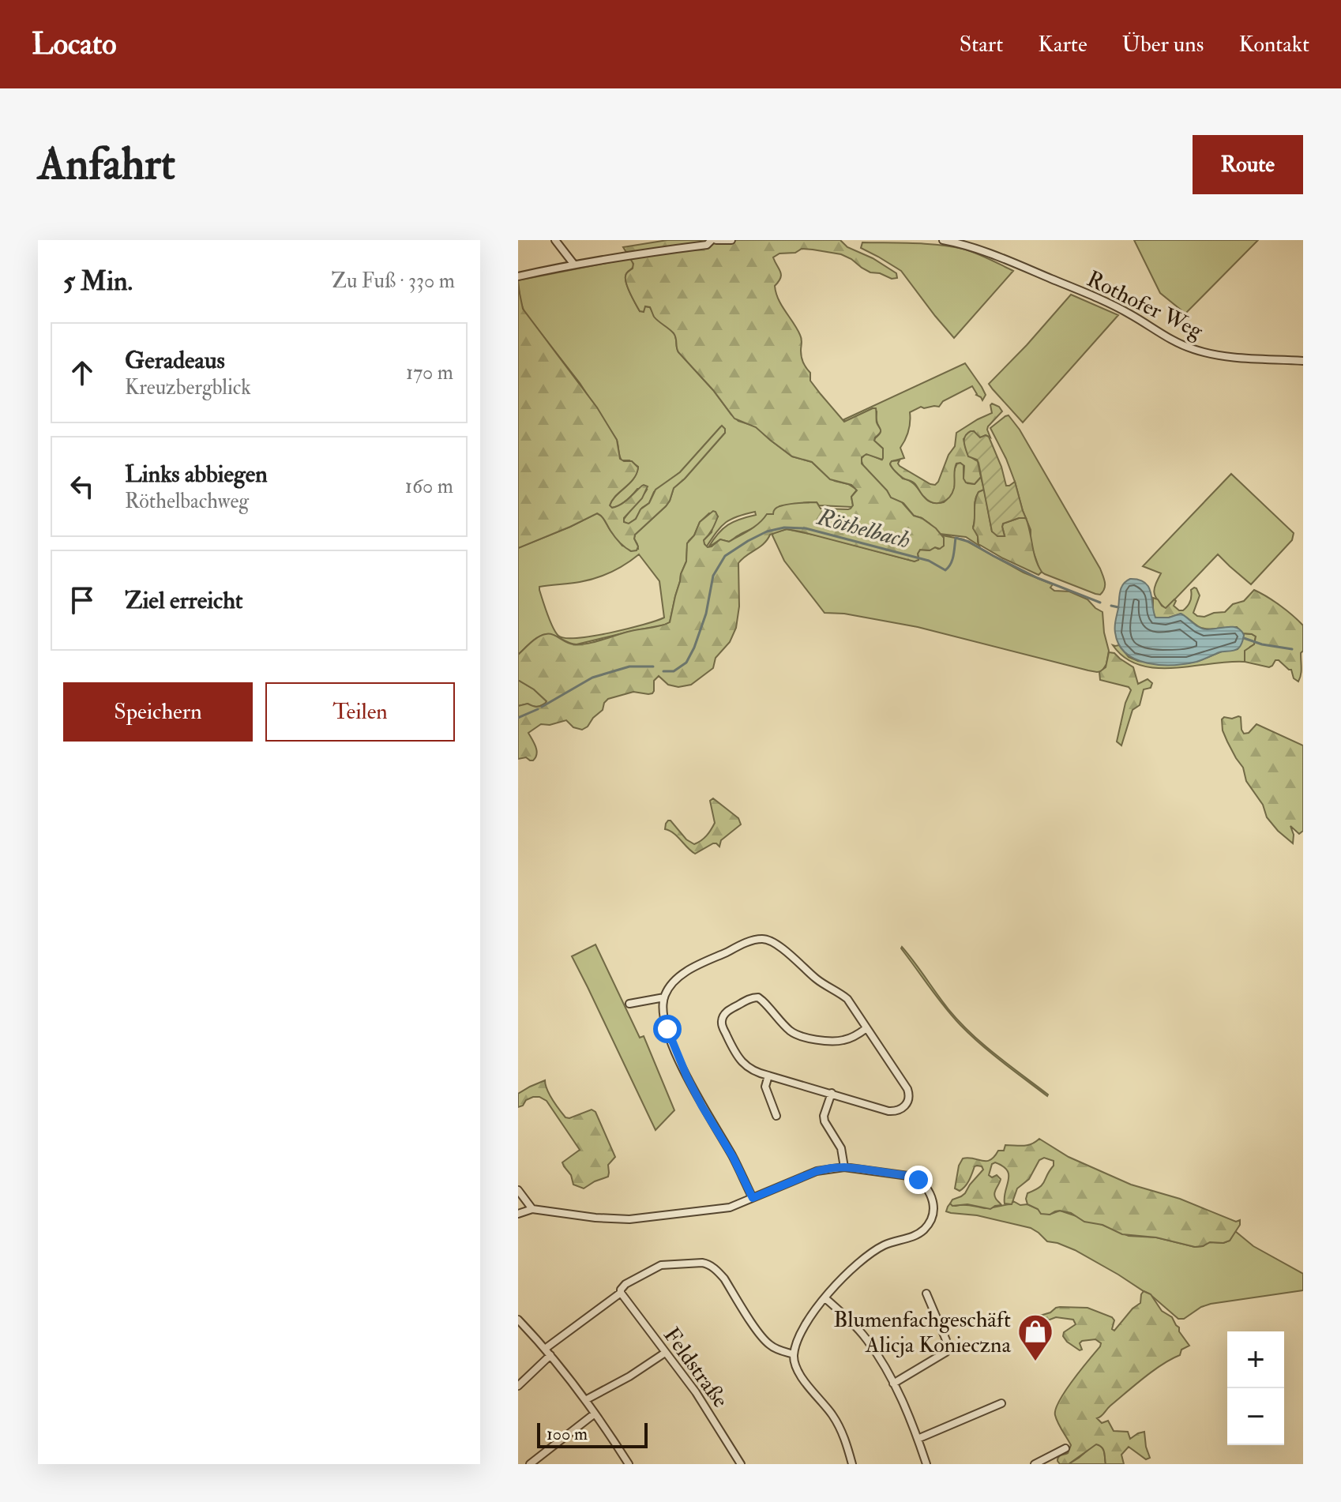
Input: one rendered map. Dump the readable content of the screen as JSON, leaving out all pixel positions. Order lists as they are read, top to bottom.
{
  "streets": {
    "street": ["Rothofer Weg", "Feldstraße"]
  },
  "water": ["Röthelbach"],
  "places": {
    "shop": ["Blumenfachgeschäft Alicja Konieczna"]
  },
  "scale_bar": "100 m",
  "page": {
    "header": "Locato",
    "nav": [
      "Start",
      "Karte",
      "Über uns",
      "Kontakt"
    ],
    "buttons": [
      "Route",
      ["Speichern", "Teilen"]
    ],
    "title": "Anfahrt",
    "heading": ["5 Min.", "Zu Fuß · 330 m"],
    "list": [
      ["Geradeaus", "Kreuzbergblick", "170 m"],
      ["Links abbiegen", "Röthelbachweg", "160 m"],
      "Ziel erreicht"
    ],
    "map_buttons": ["+", "−"],
    "scale": "100 m"
  }
}
